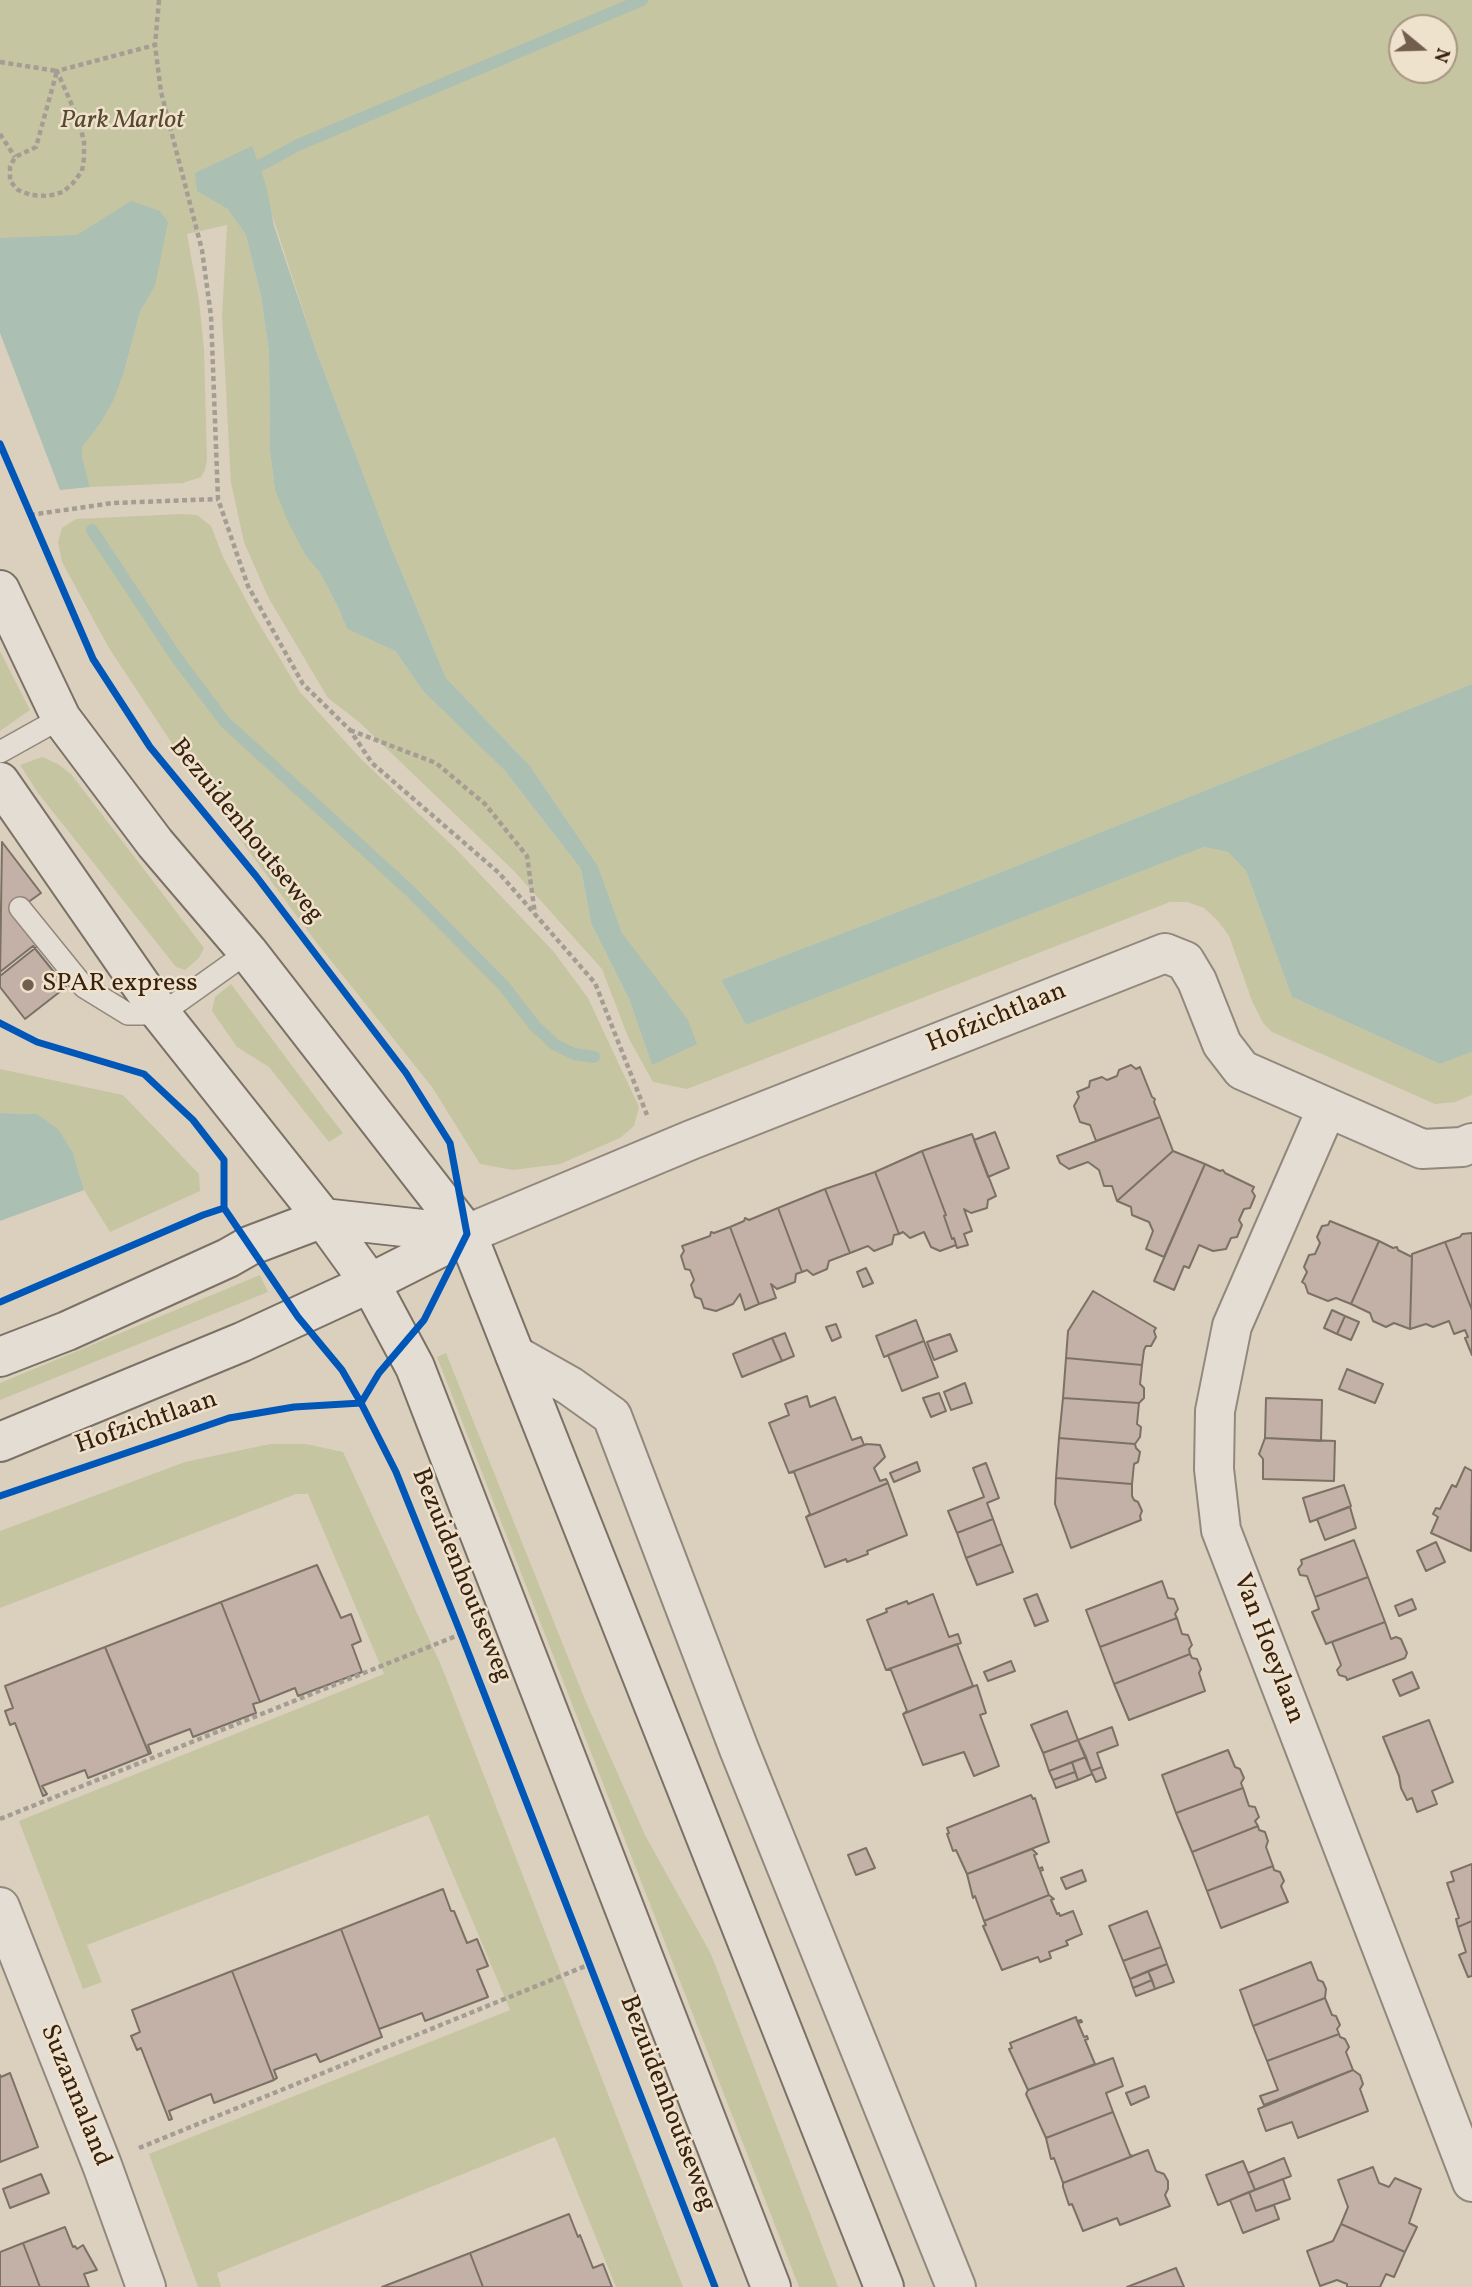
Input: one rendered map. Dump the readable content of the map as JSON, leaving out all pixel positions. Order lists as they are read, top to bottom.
{
  "streets": {
    "main road": [
      "Bezuidenhoutseweg",
      "Hofzichtlaan",
      "Van Hoeylaan",
      "Suzannaland"
    ]
  },
  "crossings": [
    ["Bezuidenhoutseweg", "Hofzichtlaan"],
    ["Hofzichtlaan", "Van Hoeylaan"]
  ],
  "parks": ["Park Marlot"],
  "places": ["SPAR express"],
  "north": "right"
}
